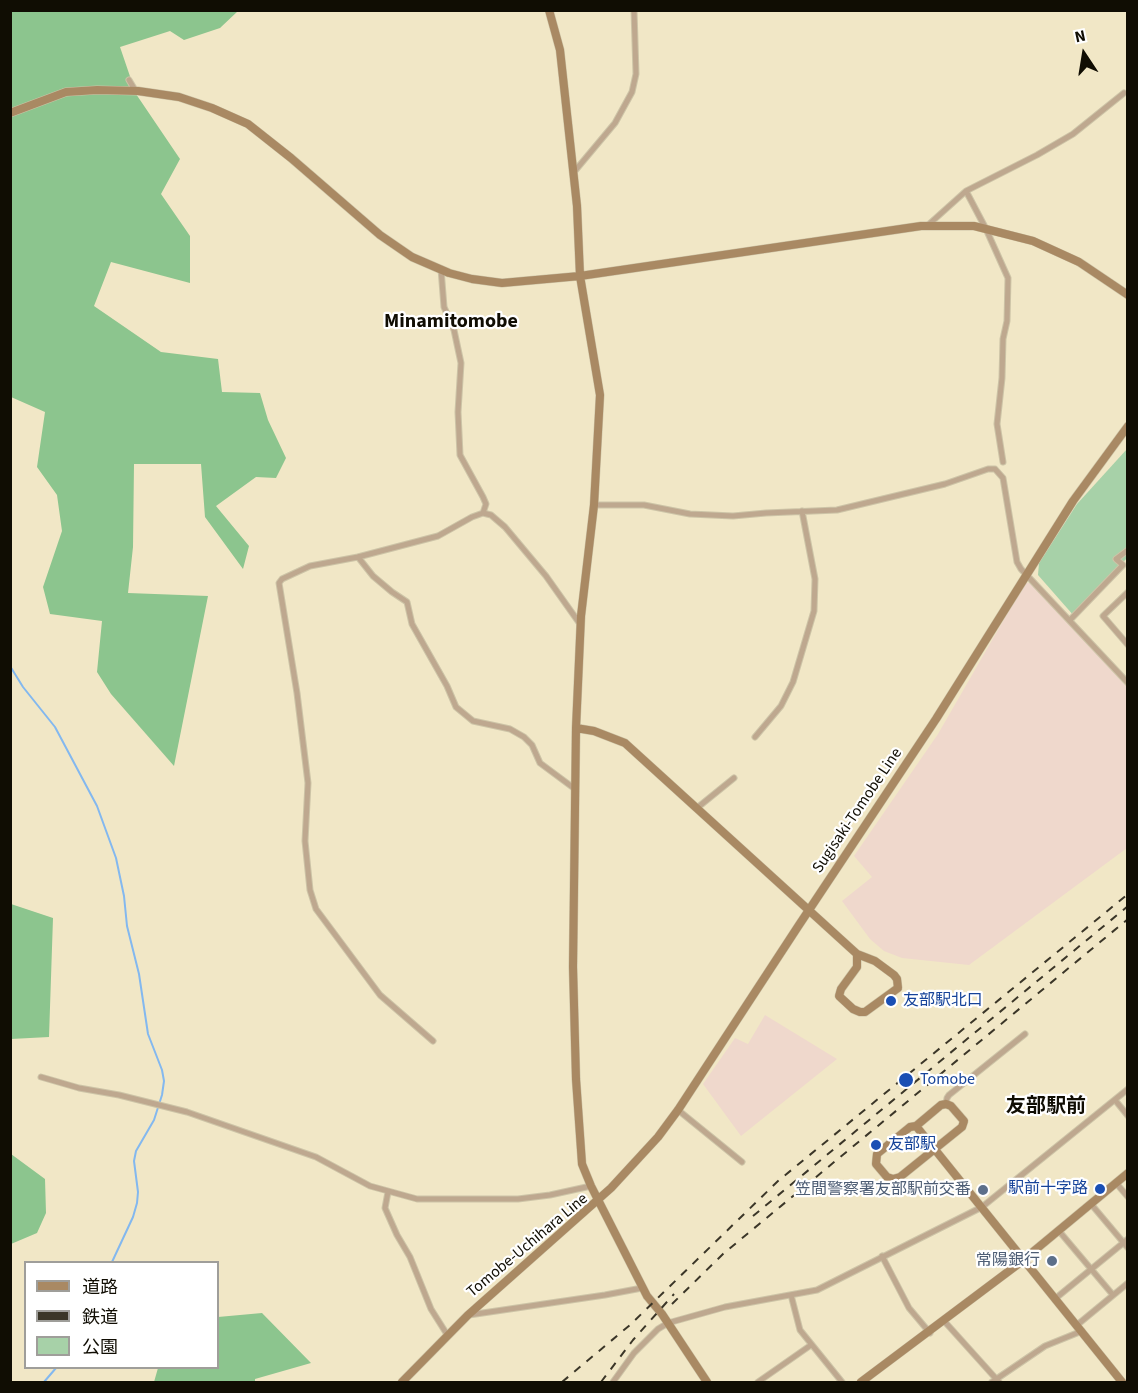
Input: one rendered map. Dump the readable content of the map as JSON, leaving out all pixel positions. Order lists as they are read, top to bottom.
{
  "streets": {
    "street": ["Sugisaki-Tomobe Line", "Tomobe-Uchihara Line"]
  },
  "crossings": [
    ["Sugisaki-Tomobe Line", "Tomobe-Uchihara Line"]
  ],
  "districts": ["Minamitomobe", "友部駅前"],
  "places": [
    "友部駅北口",
    "Tomobe",
    "友部駅",
    "駅前十字路",
    "笠間警察署友部駅前交番",
    "常陽銀行"
  ],
  "legend": ["道路", "鉄道", "公園"],
  "north": "top"
}
